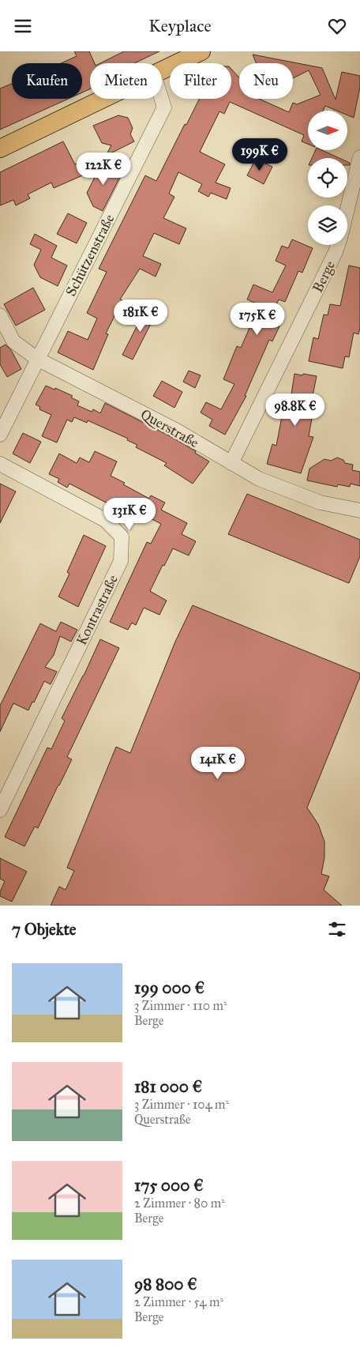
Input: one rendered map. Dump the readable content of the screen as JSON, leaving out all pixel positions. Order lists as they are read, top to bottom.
{
  "streets": {
    "street": [
      "Schützenstraße",
      "Berge",
      "Querstraße",
      "Kontrastraße"
    ]
  },
  "crossings": [
    ["Schützenstraße", "Querstraße"],
    ["Berge", "Querstraße"]
  ],
  "north": "right",
  "page": {
    "header": "Keyplace",
    "chip": [
      "Kaufen",
      "Mieten",
      "Filter",
      "Neu"
    ],
    "price": [
      "199K €",
      "122K €",
      "181K €",
      "175K €",
      "98.8K €",
      "131K €",
      "141K €"
    ],
    "heading": "7 Objekte",
    "list": [
      {
        "name": "199 000 €",
        "note": "3 Zimmer · 110 m² · Berge"
      },
      {
        "name": "181 000 €",
        "note": "3 Zimmer · 104 m² · Querstraße"
      },
      {
        "name": "175 000 €",
        "note": "2 Zimmer · 80 m² · Berge"
      },
      {
        "name": "98 800 €",
        "note": "2 Zimmer · 54 m² · Berge"
      }
    ]
  }
}
